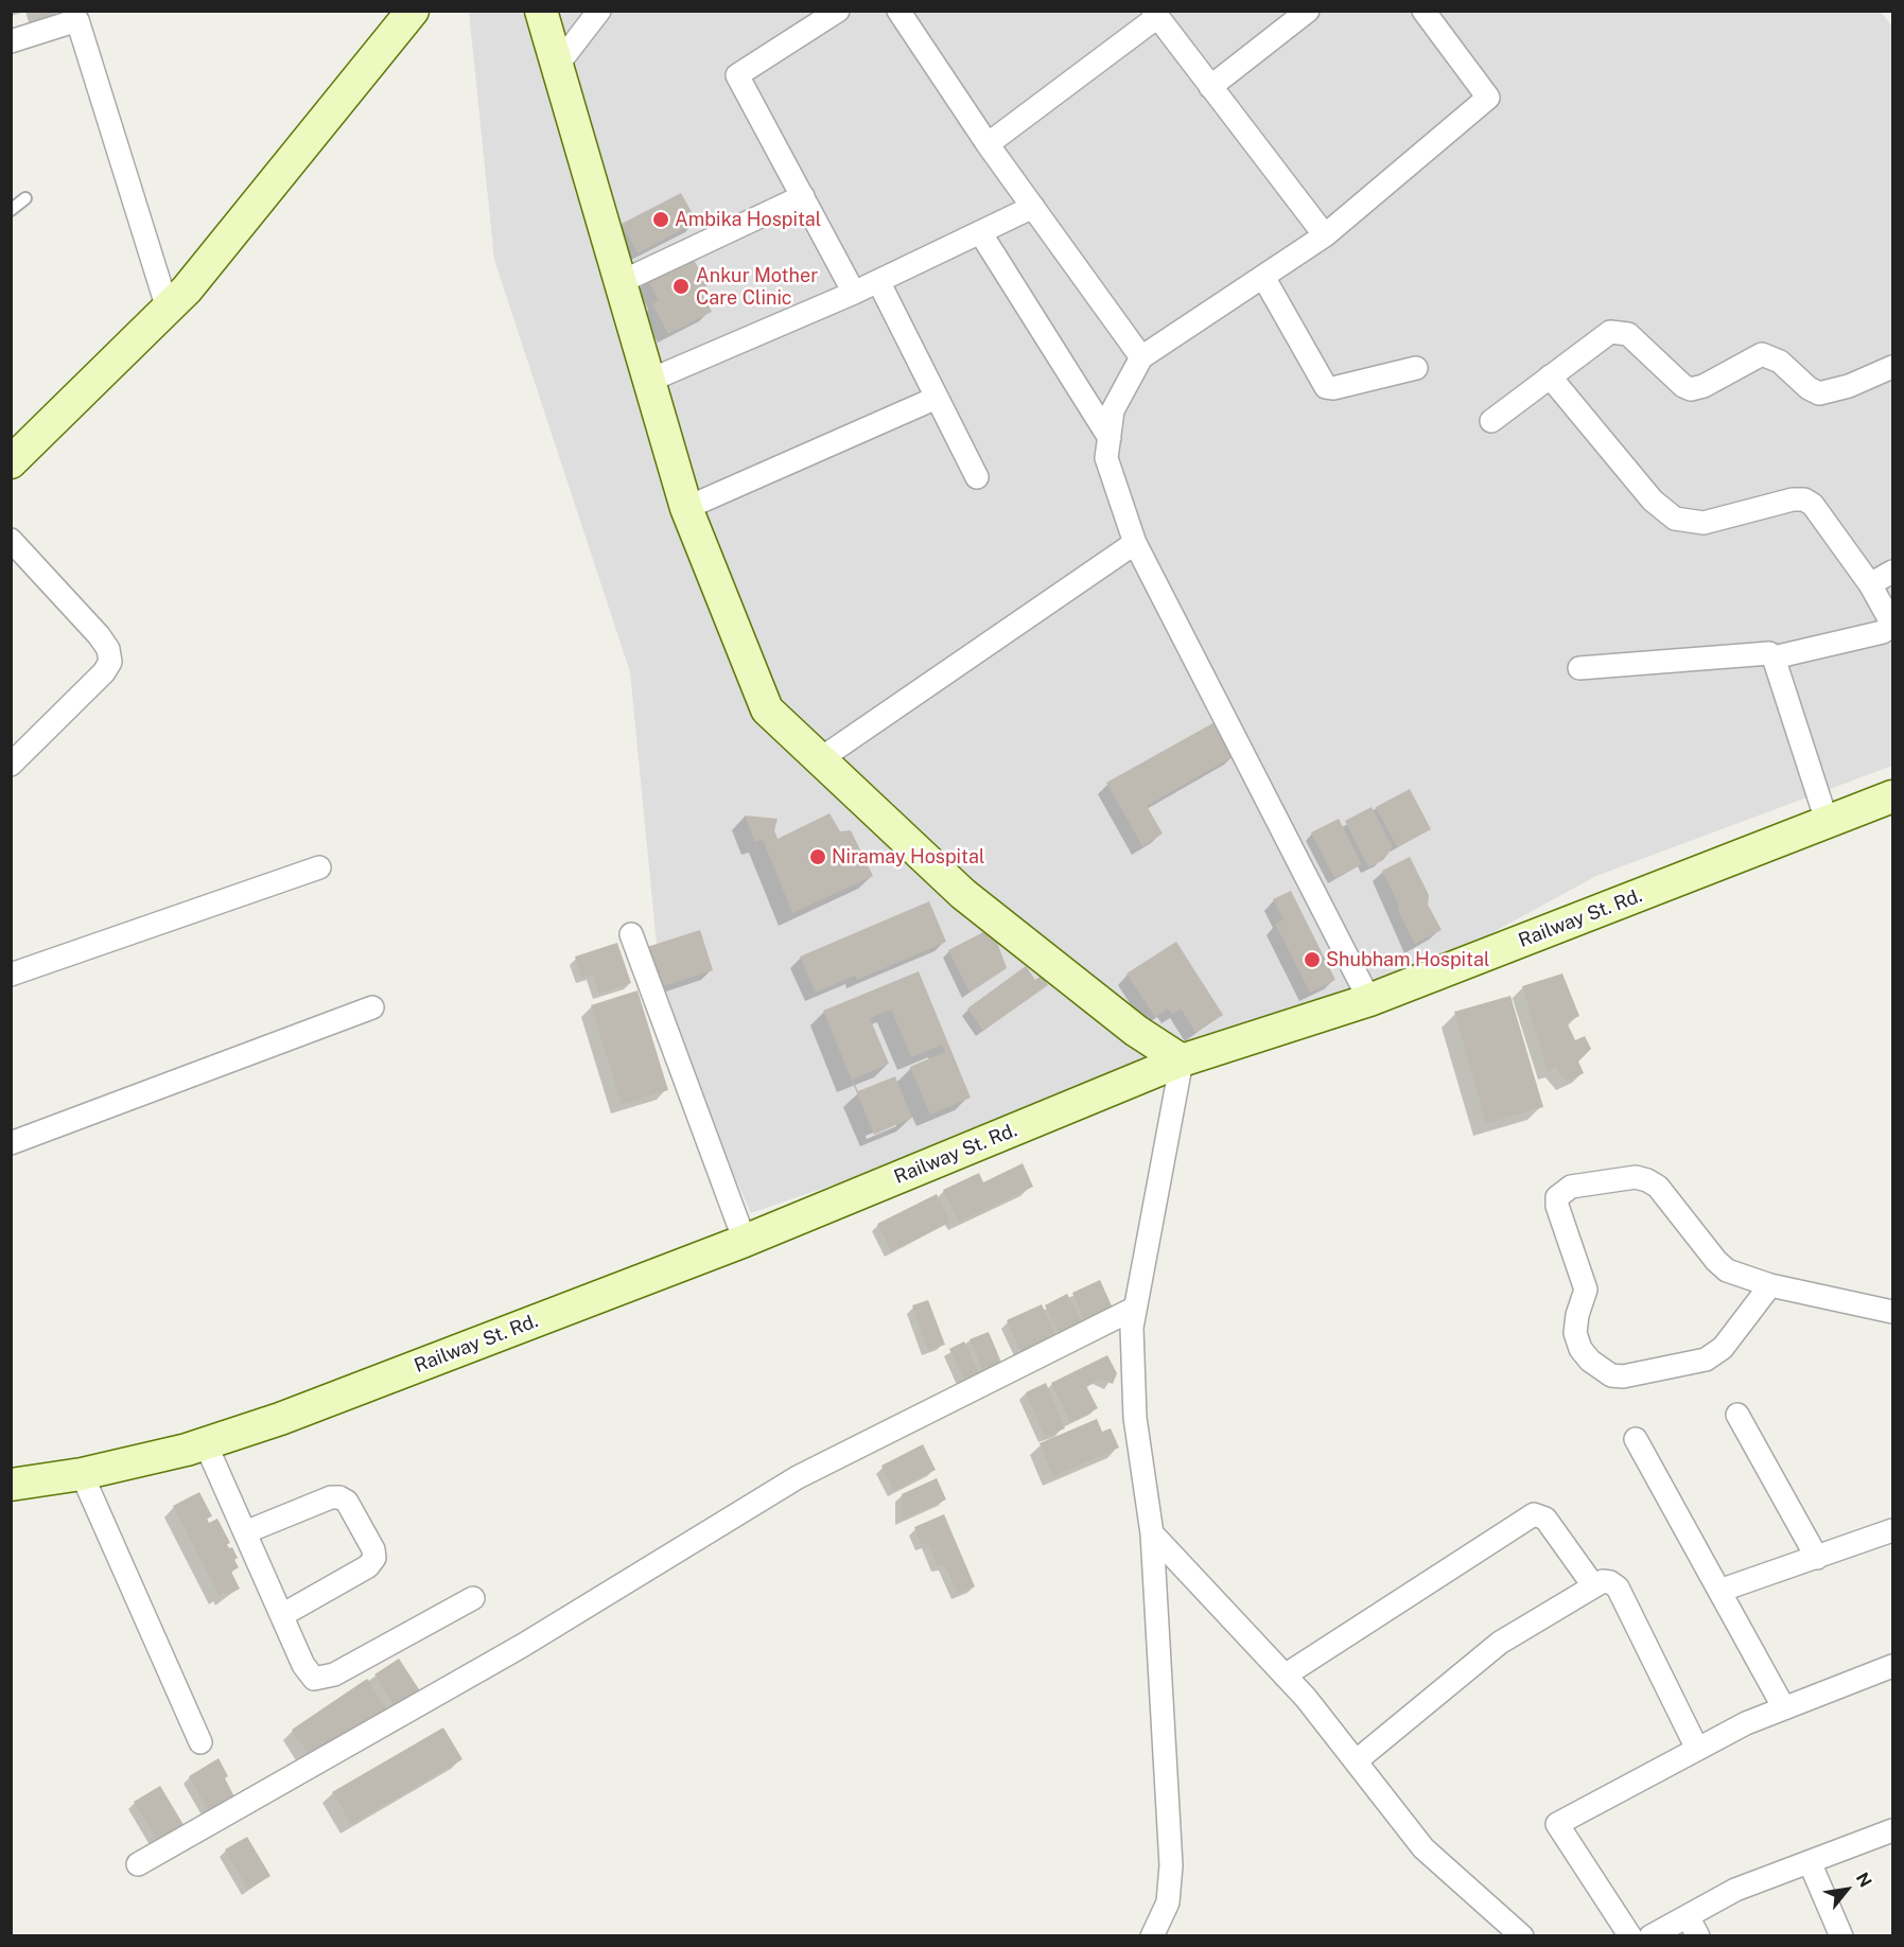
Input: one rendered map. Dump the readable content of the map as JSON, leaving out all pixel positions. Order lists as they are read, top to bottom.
{
  "streets": {
    "street": ["Railway St. Rd."]
  },
  "places": [
    "Ambika Hospital",
    "Ankur Mother Care Clinic",
    "Niramay Hospital",
    "Shubham Hospital"
  ],
  "north": "top right"
}
